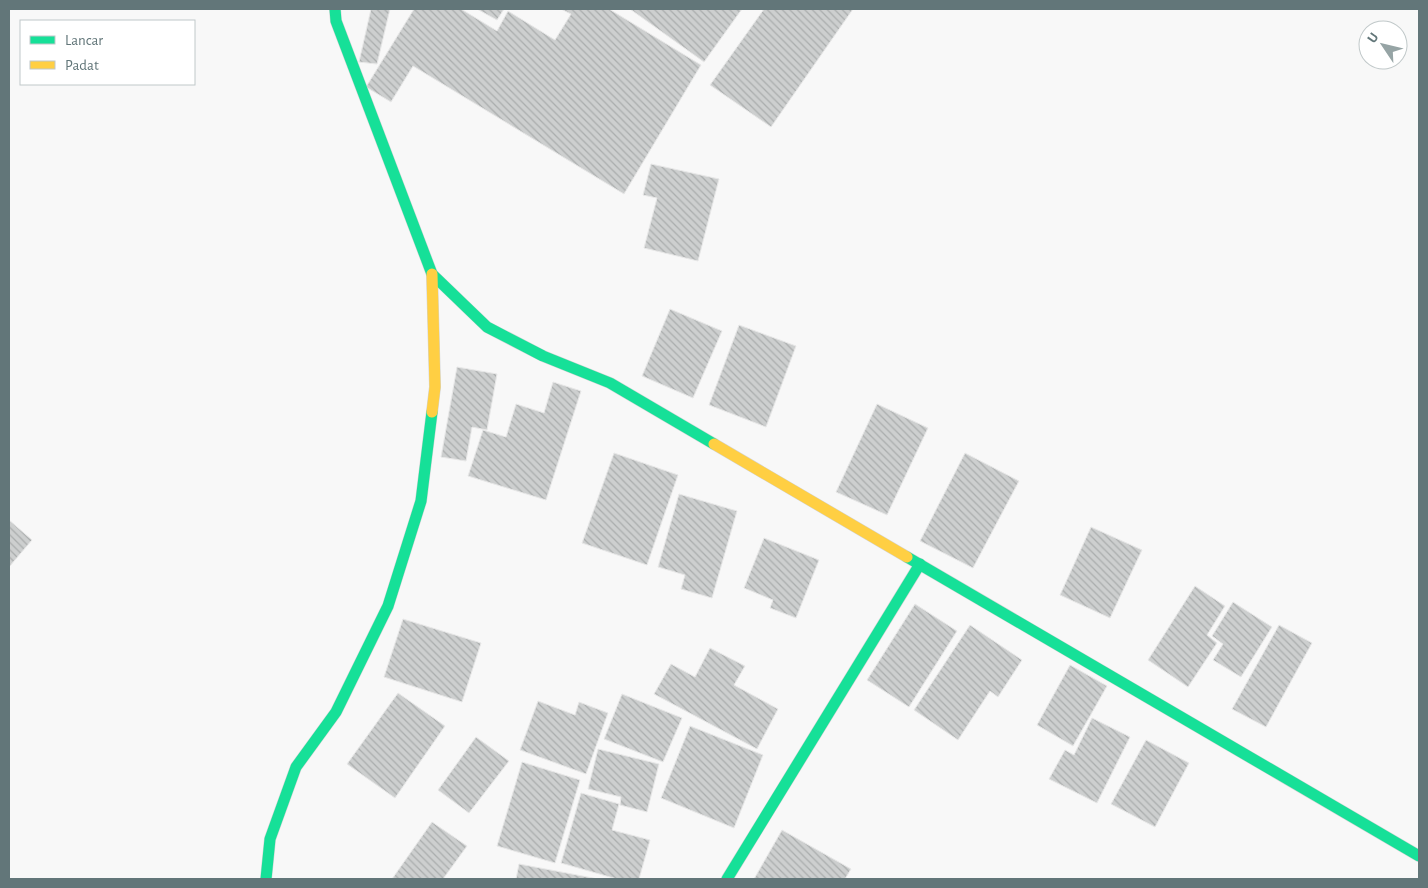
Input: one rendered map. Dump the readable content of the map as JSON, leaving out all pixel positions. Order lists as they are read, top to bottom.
{
  "legend": ["Lancar", "Padat"],
  "north": "top left"
}
